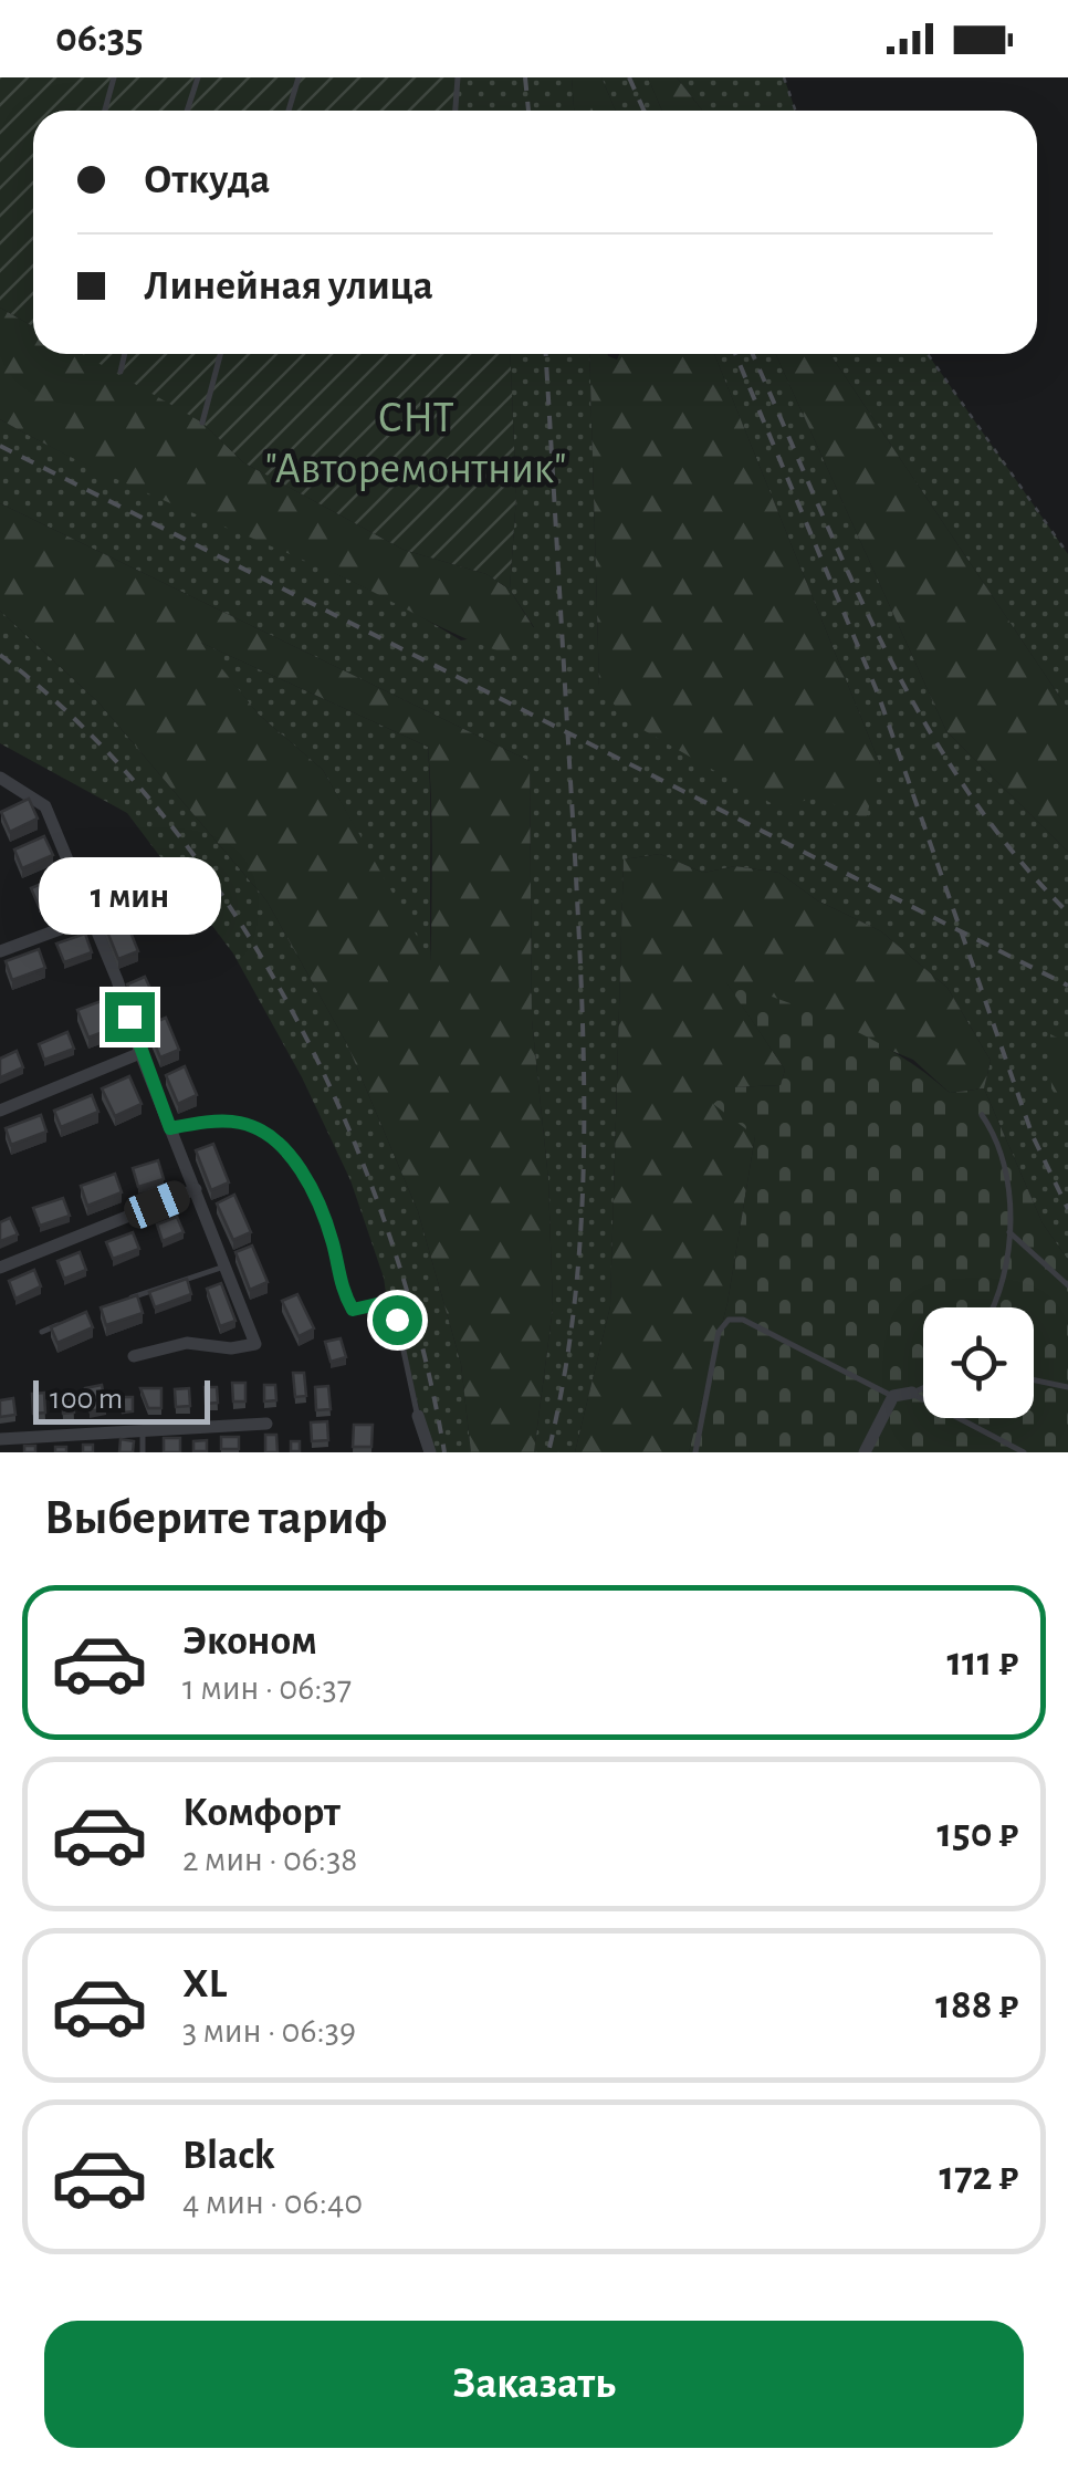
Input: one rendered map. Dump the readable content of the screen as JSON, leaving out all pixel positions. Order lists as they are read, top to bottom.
{
  "parks": ["СНТ \"Авторемонтник\""],
  "scale_bar": "100 m",
  "page": {
    "status": "06:35",
    "banner": ["Откуда", "Линейная улица"],
    "bubble": "1 мин",
    "scale": "100 m",
    "heading": "Выберите тариф",
    "list": [
      {
        "name": "Эконом",
        "note": "1 мин · 06:37",
        "value": "111 ₽"
      },
      {
        "name": "Комфорт",
        "note": "2 мин · 06:38",
        "value": "150 ₽"
      },
      {
        "name": "XL",
        "note": "3 мин · 06:39",
        "value": "188 ₽"
      },
      {
        "name": "Black",
        "note": "4 мин · 06:40",
        "value": "172 ₽"
      }
    ],
    "buttons": "Заказать"
  }
}
